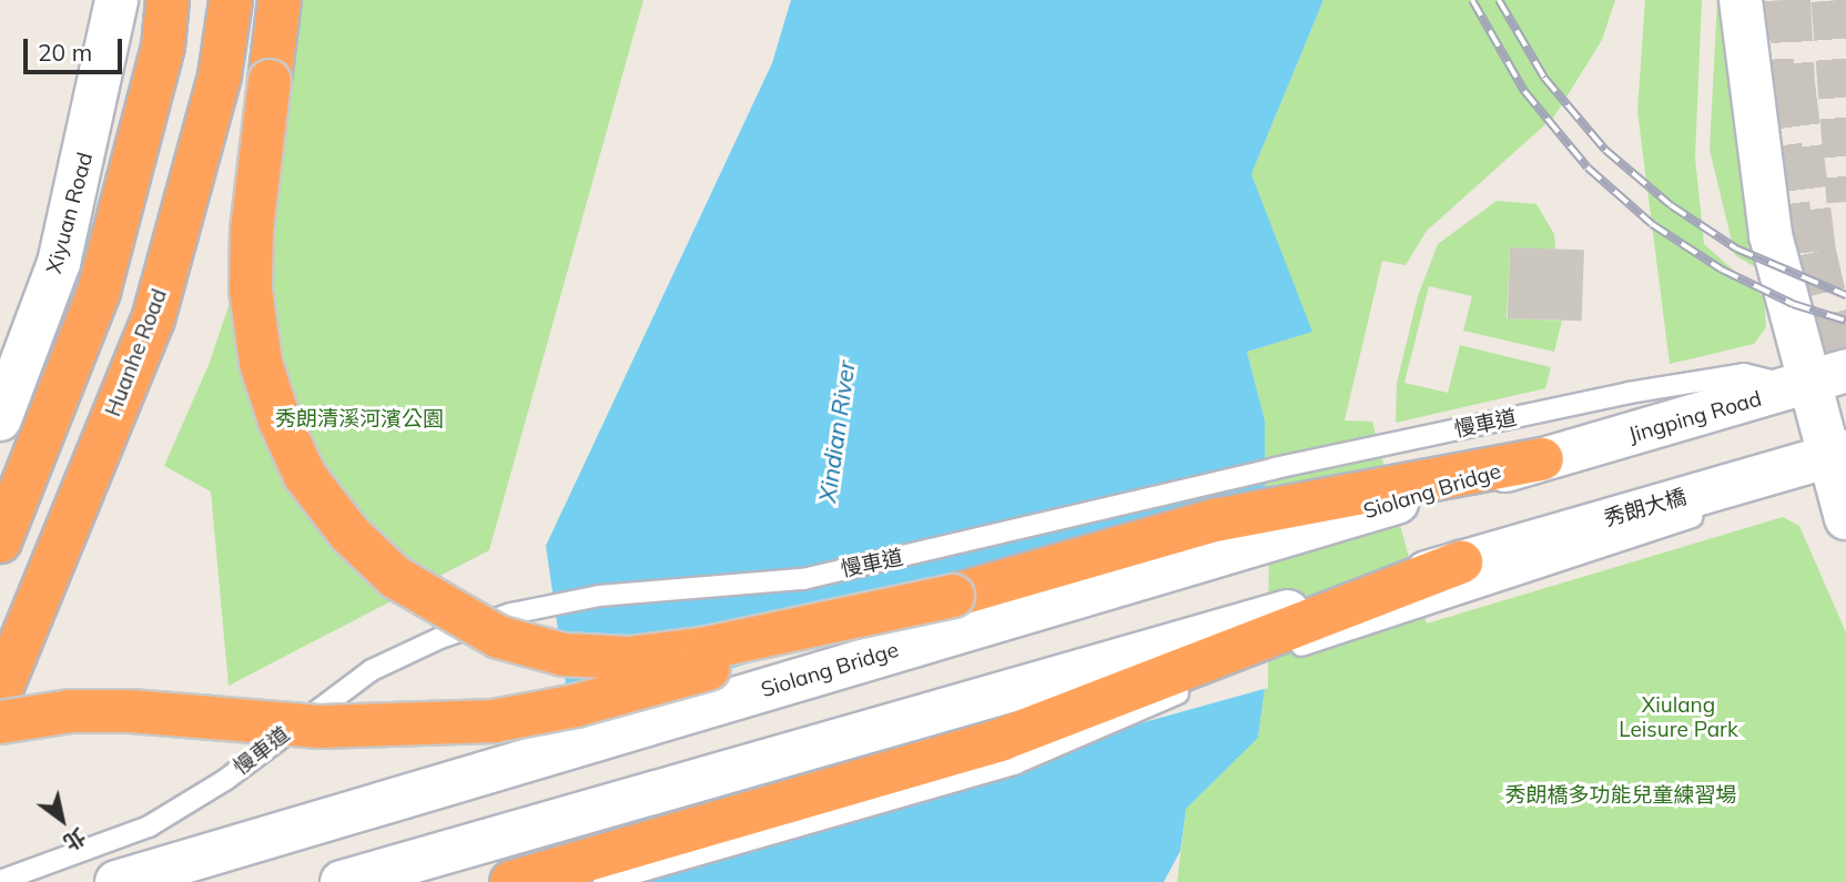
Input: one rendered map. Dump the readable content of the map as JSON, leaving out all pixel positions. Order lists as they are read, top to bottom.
{
  "streets": {
    "highway": ["Huanhe Road"],
    "main road": [
      "Xiyuan Road",
      "Jingping Road",
      "Siolang Bridge",
      "秀朗大橋"
    ],
    "lane": ["慢車道"]
  },
  "crossings": [
    ["Jingping Road", "慢車道"],
    ["Jingping Road", "Siolang Bridge"]
  ],
  "water": ["Xindian River"],
  "parks": ["秀朗清溪河濱公園", "Xiulang Leisure Park", "秀朗橋多功能兒童練習場"],
  "scale_bar": "20 m",
  "north": "bottom right"
}
